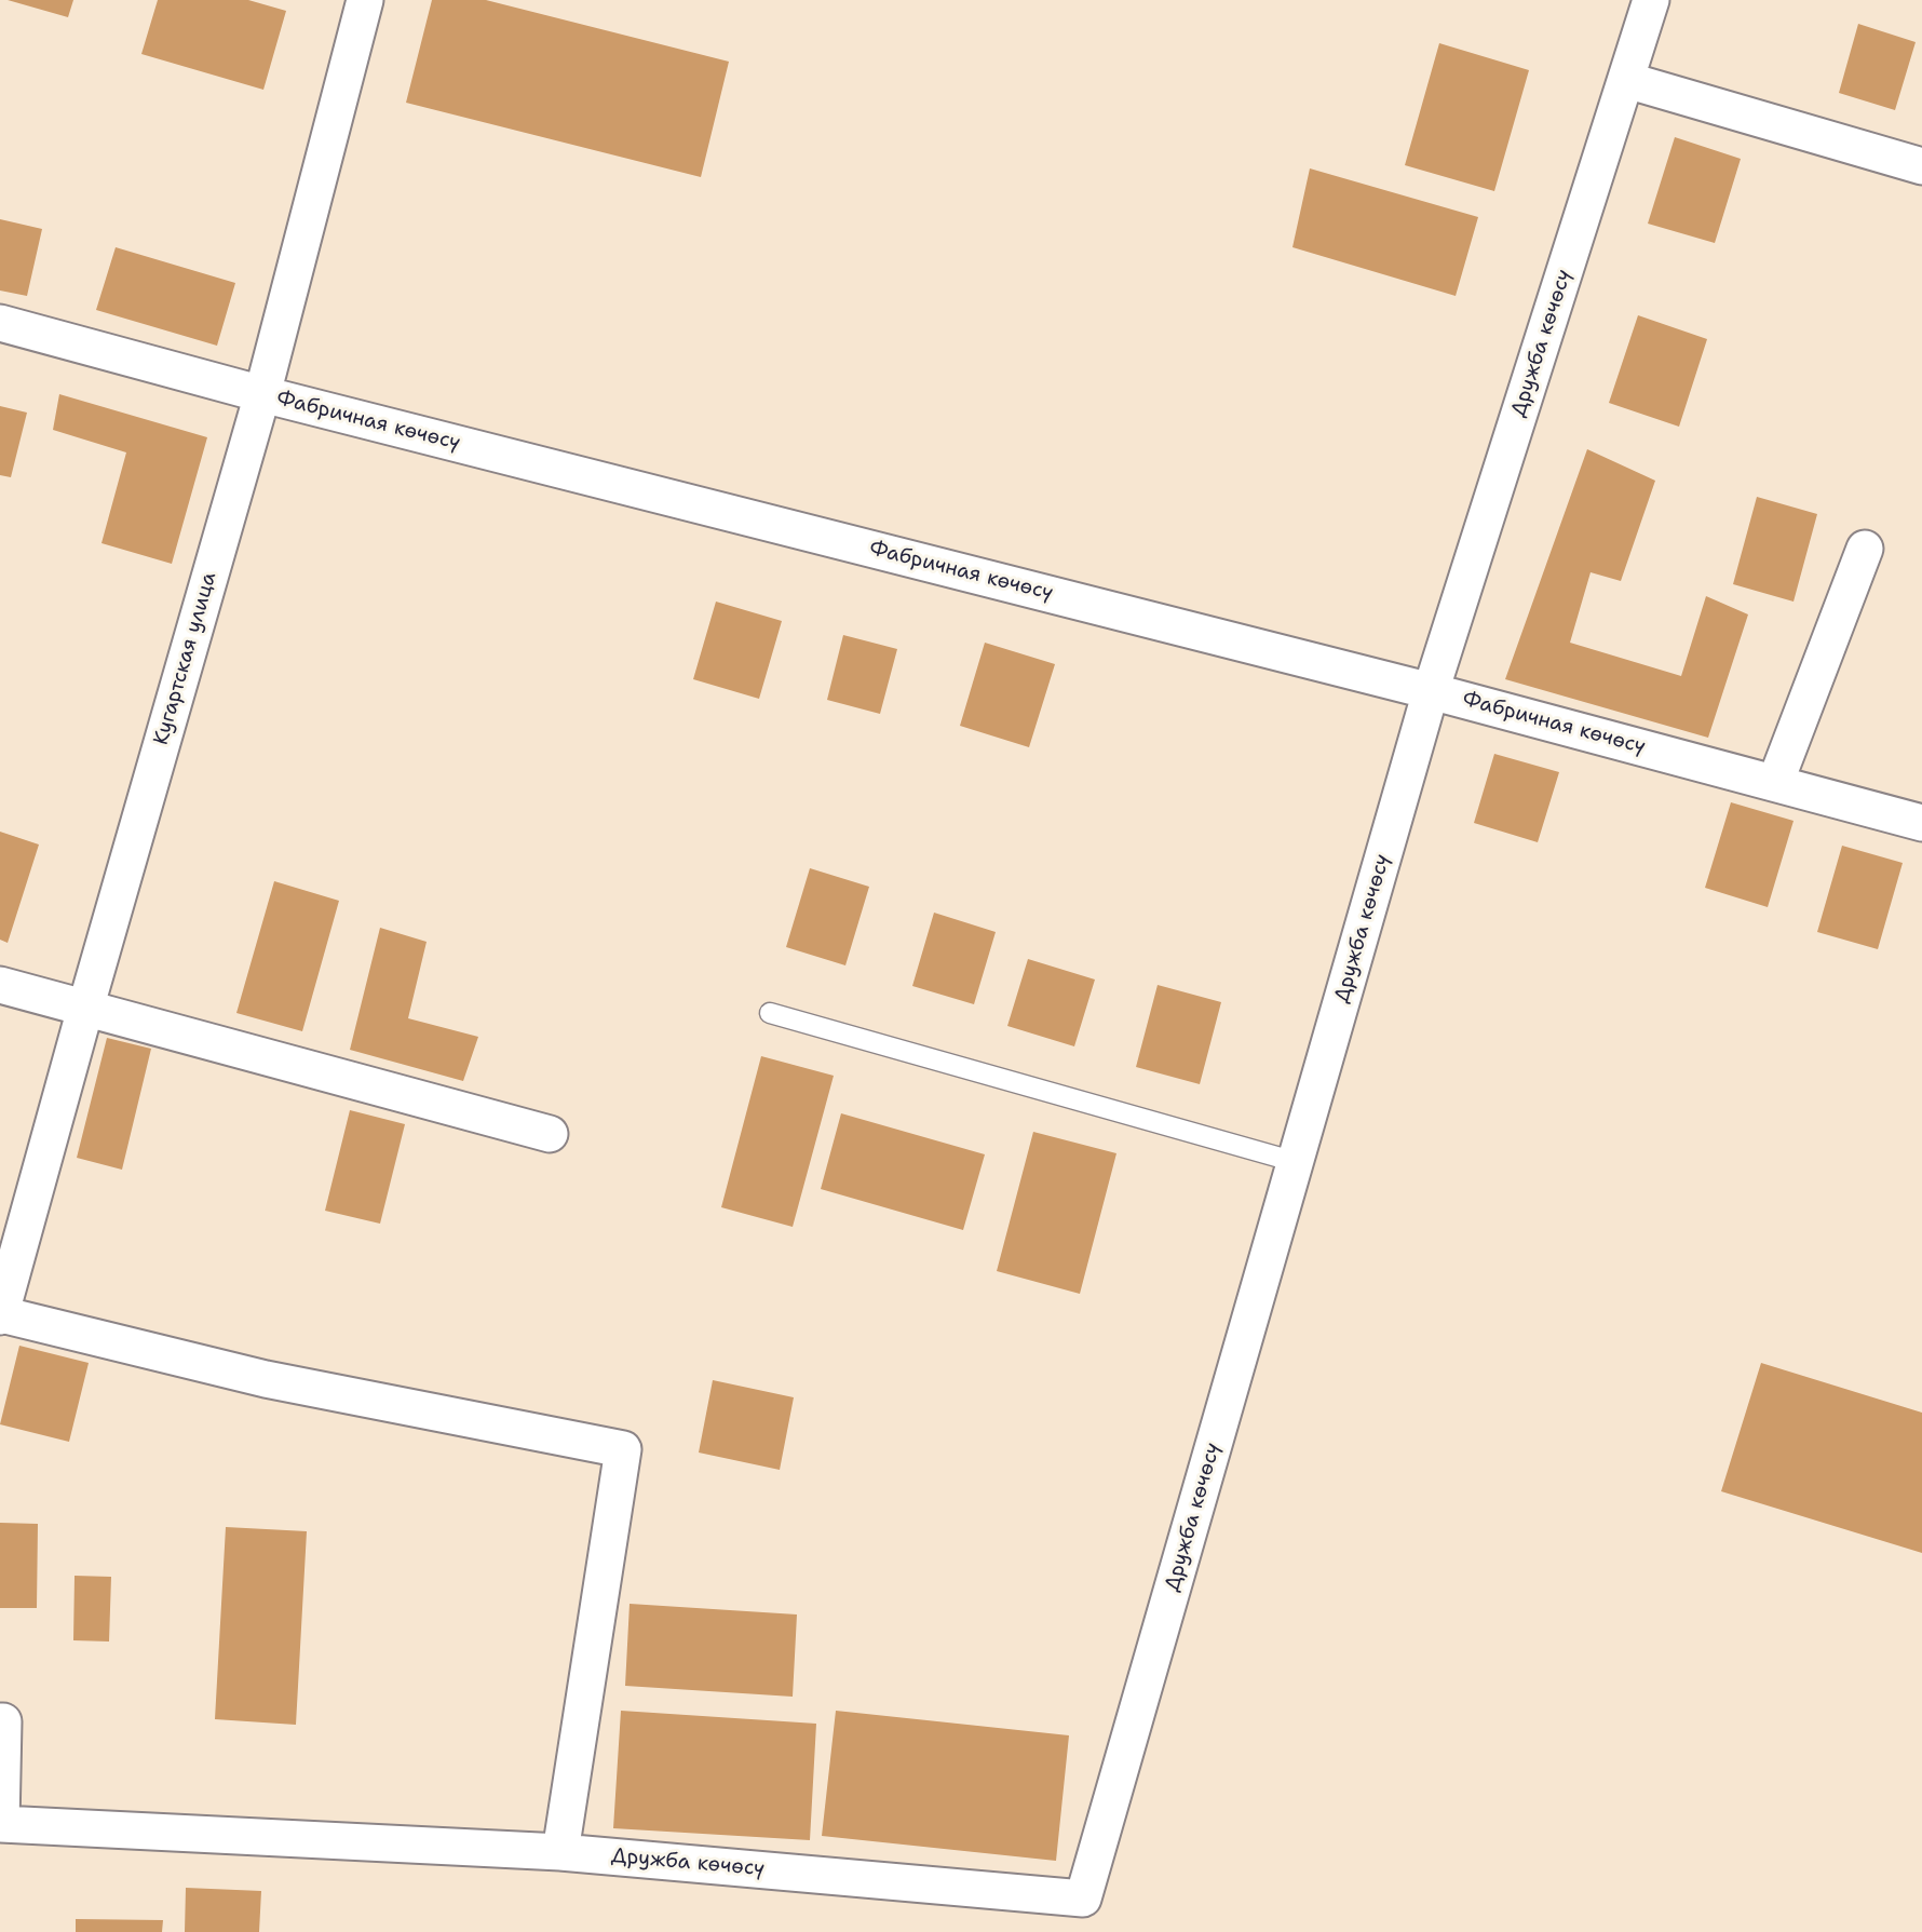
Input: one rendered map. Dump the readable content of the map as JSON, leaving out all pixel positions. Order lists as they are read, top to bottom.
{
  "streets": {
    "street": ["Дружба көчөсү", "Фабричная көчөсү", "Кугартская улица"]
  },
  "crossings": [
    ["Дружба көчөсү", "Фабричная көчөсү"],
    ["Фабричная көчөсү", "Кугартская улица"]
  ]
}
